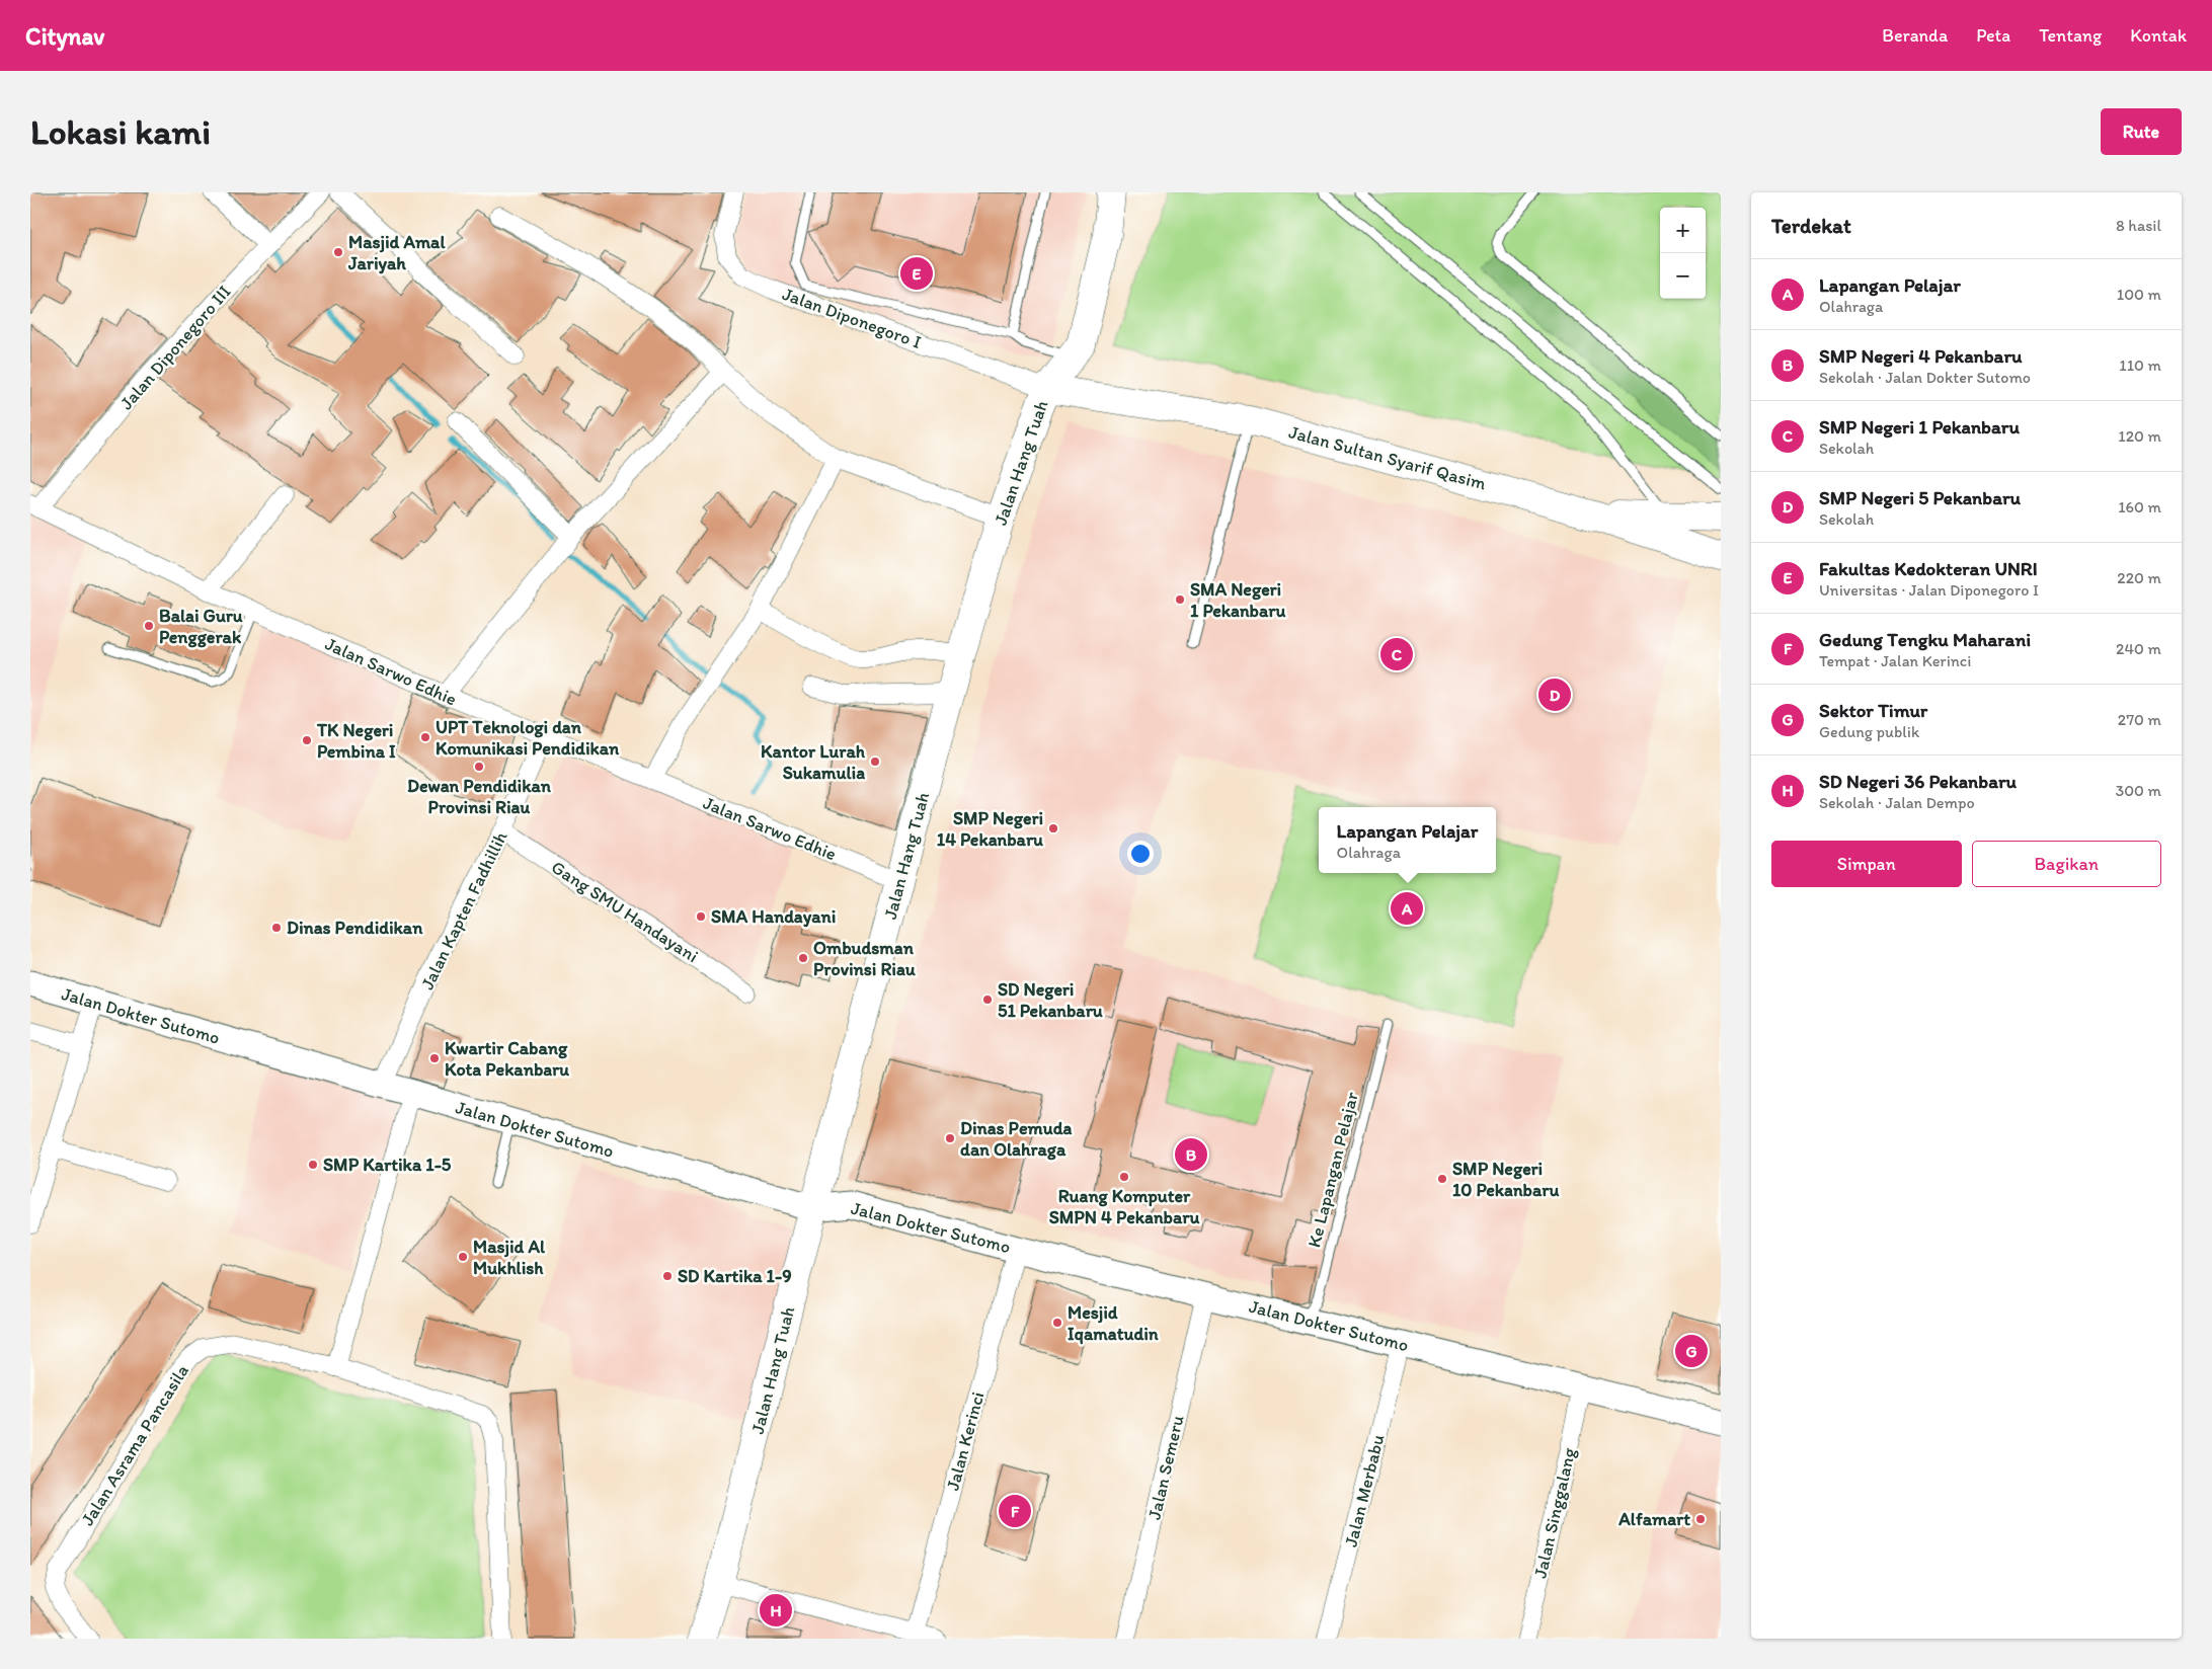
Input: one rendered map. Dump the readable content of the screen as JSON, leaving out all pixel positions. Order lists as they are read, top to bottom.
{
  "streets": {
    "main road": ["Jalan Sultan Syarif Qasim", "Jalan Hang Tuah", "Jalan Dokter Sutomo"],
    "street": [
      "Jalan Diponegoro I",
      "Jalan Diponegoro III",
      "Jalan Sarwo Edhie",
      "Jalan Kapten Fadhillih",
      "Gang SMU Handayani",
      "Jalan Kerinci",
      "Jalan Asrama Pancasila",
      "Jalan Semeru",
      "Jalan Merbabu",
      "Jalan Singgalang"
    ],
    "lane": ["Ke Lapangan Pelajar"]
  },
  "crossings": [
    ["Jalan Diponegoro I", "Jalan Sultan Syarif Qasim"],
    ["Jalan Diponegoro I", "Jalan Hang Tuah"],
    ["Jalan Diponegoro III", "Jalan Sarwo Edhie"],
    ["Jalan Sultan Syarif Qasim", "Jalan Hang Tuah"],
    ["Jalan Hang Tuah", "Jalan Sarwo Edhie"],
    ["Jalan Hang Tuah", "Jalan Dokter Sutomo"],
    ["Jalan Sarwo Edhie", "Jalan Kapten Fadhillih"],
    ["Jalan Kapten Fadhillih", "Gang SMU Handayani"],
    ["Jalan Kapten Fadhillih", "Jalan Dokter Sutomo"],
    ["Jalan Dokter Sutomo", "Ke Lapangan Pelajar"],
    ["Jalan Dokter Sutomo", "Jalan Kerinci"],
    ["Jalan Dokter Sutomo", "Jalan Semeru"],
    ["Jalan Dokter Sutomo", "Jalan Merbabu"],
    ["Jalan Dokter Sutomo", "Jalan Singgalang"]
  ],
  "places": [
    "Masjid Amal Jariyah",
    "SMA Negeri 1 Pekanbaru",
    "Balai Guru Penggerak",
    "UPT Teknologi dan Komunikasi Pendidikan",
    "TK Negeri Pembina I",
    "Kantor Lurah Sukamulia",
    "Dewan Pendidikan Provinsi Riau",
    "SMP Negeri 14 Pekanbaru",
    "SMA Handayani",
    "Dinas Pendidikan",
    "Ombudsman Provinsi Riau",
    "SD Negeri 51 Pekanbaru",
    "Kwartir Cabang Kota Pekanbaru",
    "Dinas Pemuda dan Olahraga",
    "SMP Kartika 1-5",
    "Ruang Komputer SMPN 4 Pekanbaru",
    "SMP Negeri 10 Pekanbaru",
    "Masjid Al Mukhlish",
    "SD Kartika 1-9",
    "Mesjid Iqamatudin",
    "Alfamart"
  ],
  "page": {
    "header": "Citynav",
    "nav": [
      "Beranda",
      "Peta",
      "Tentang",
      "Kontak"
    ],
    "buttons": [
      "Rute",
      ["Simpan", "Bagikan"]
    ],
    "title": "Lokasi kami",
    "heading": ["Terdekat", "8 hasil"],
    "map_buttons": ["+", "−"],
    "pins": [
      "E",
      "C",
      "D",
      "A",
      "B",
      "G",
      "F",
      "H"
    ],
    "list": [
      {
        "mark": "A",
        "name": "Lapangan Pelajar",
        "note": "Olahraga",
        "value": "100 m"
      },
      {
        "mark": "B",
        "name": "SMP Negeri 4 Pekanbaru",
        "note": "Sekolah · Jalan Dokter Sutomo",
        "value": "110 m"
      },
      {
        "mark": "C",
        "name": "SMP Negeri 1 Pekanbaru",
        "note": "Sekolah",
        "value": "120 m"
      },
      {
        "mark": "D",
        "name": "SMP Negeri 5 Pekanbaru",
        "note": "Sekolah",
        "value": "160 m"
      },
      {
        "mark": "E",
        "name": "Fakultas Kedokteran UNRI",
        "note": "Universitas · Jalan Diponegoro I",
        "value": "220 m"
      },
      {
        "mark": "F",
        "name": "Gedung Tengku Maharani",
        "note": "Tempat · Jalan Kerinci",
        "value": "240 m"
      },
      {
        "mark": "G",
        "name": "Sektor Timur",
        "note": "Gedung publik",
        "value": "270 m"
      },
      {
        "mark": "H",
        "name": "SD Negeri 36 Pekanbaru",
        "note": "Sekolah · Jalan Dempo",
        "value": "300 m"
      }
    ],
    "popup": ["Lapangan Pelajar", "Olahraga"]
  }
}
